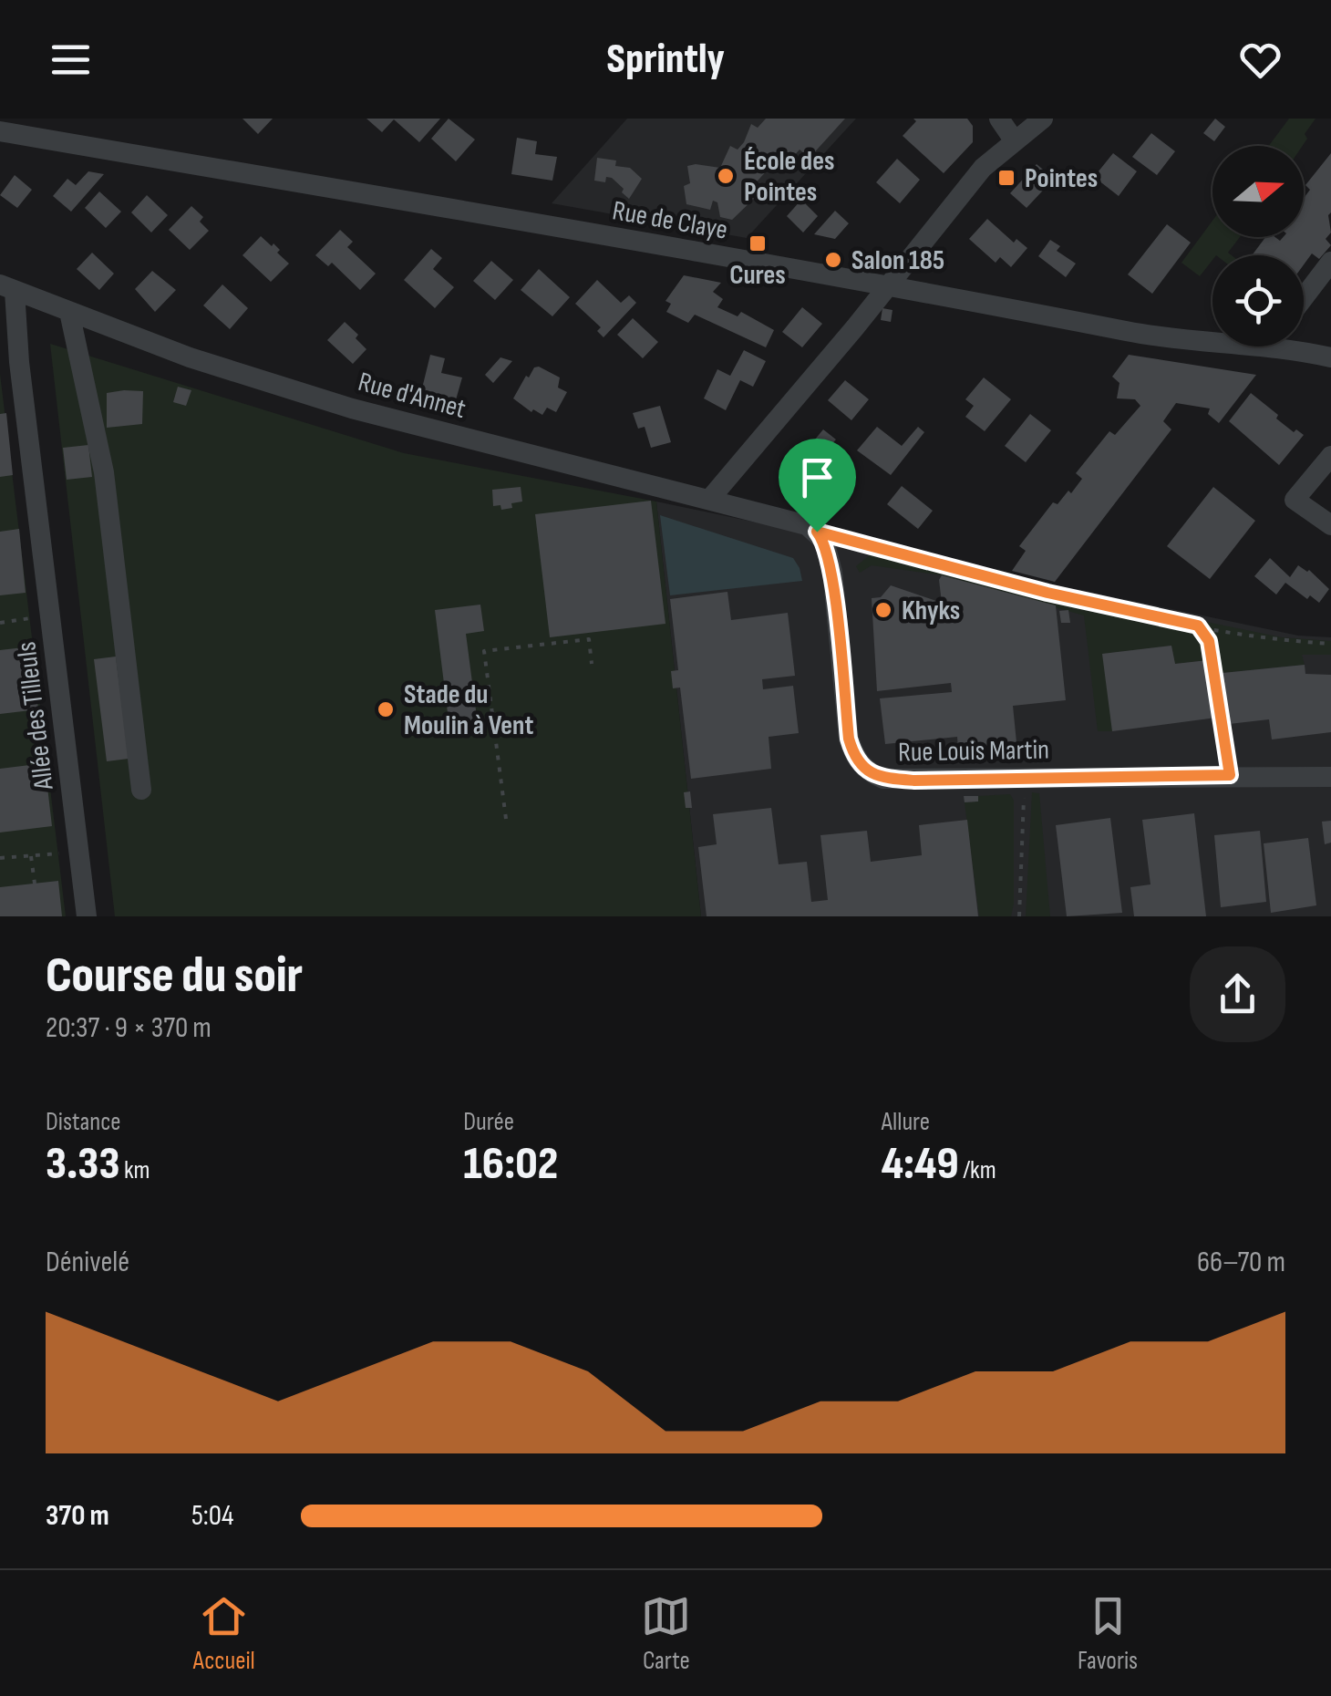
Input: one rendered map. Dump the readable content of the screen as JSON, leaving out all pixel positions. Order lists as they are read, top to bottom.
{
  "streets": {
    "street": [
      "Rue de Claye",
      "Rue d'Annet",
      "Allée des Tilleuls",
      "Rue Louis Martin"
    ]
  },
  "crossings": [
    ["Rue d'Annet", "Allée des Tilleuls"],
    ["Rue d'Annet", "Rue Louis Martin"]
  ],
  "places": {
    "other": [
      "École des Pointes",
      "Salon 185",
      "Khyks",
      "Stade du Moulin à Vent"
    ],
    "transit": ["Pointes", "Cures"]
  },
  "north": "right",
  "page": {
    "header": "Sprintly",
    "heading": ["Course du soir", "20:37 · 9 × 370 m"],
    "stats": [
      ["Distance", "3.33 km"],
      ["Durée", "16:02"],
      ["Allure", "4:49 /km"]
    ],
    "chart": ["Dénivelé", "66–70 m"],
    "list": [
      {
        "name": "370 m",
        "note": "5:04"
      }
    ],
    "tabs": ["Accueil", "Carte", "Favoris"]
  }
}
